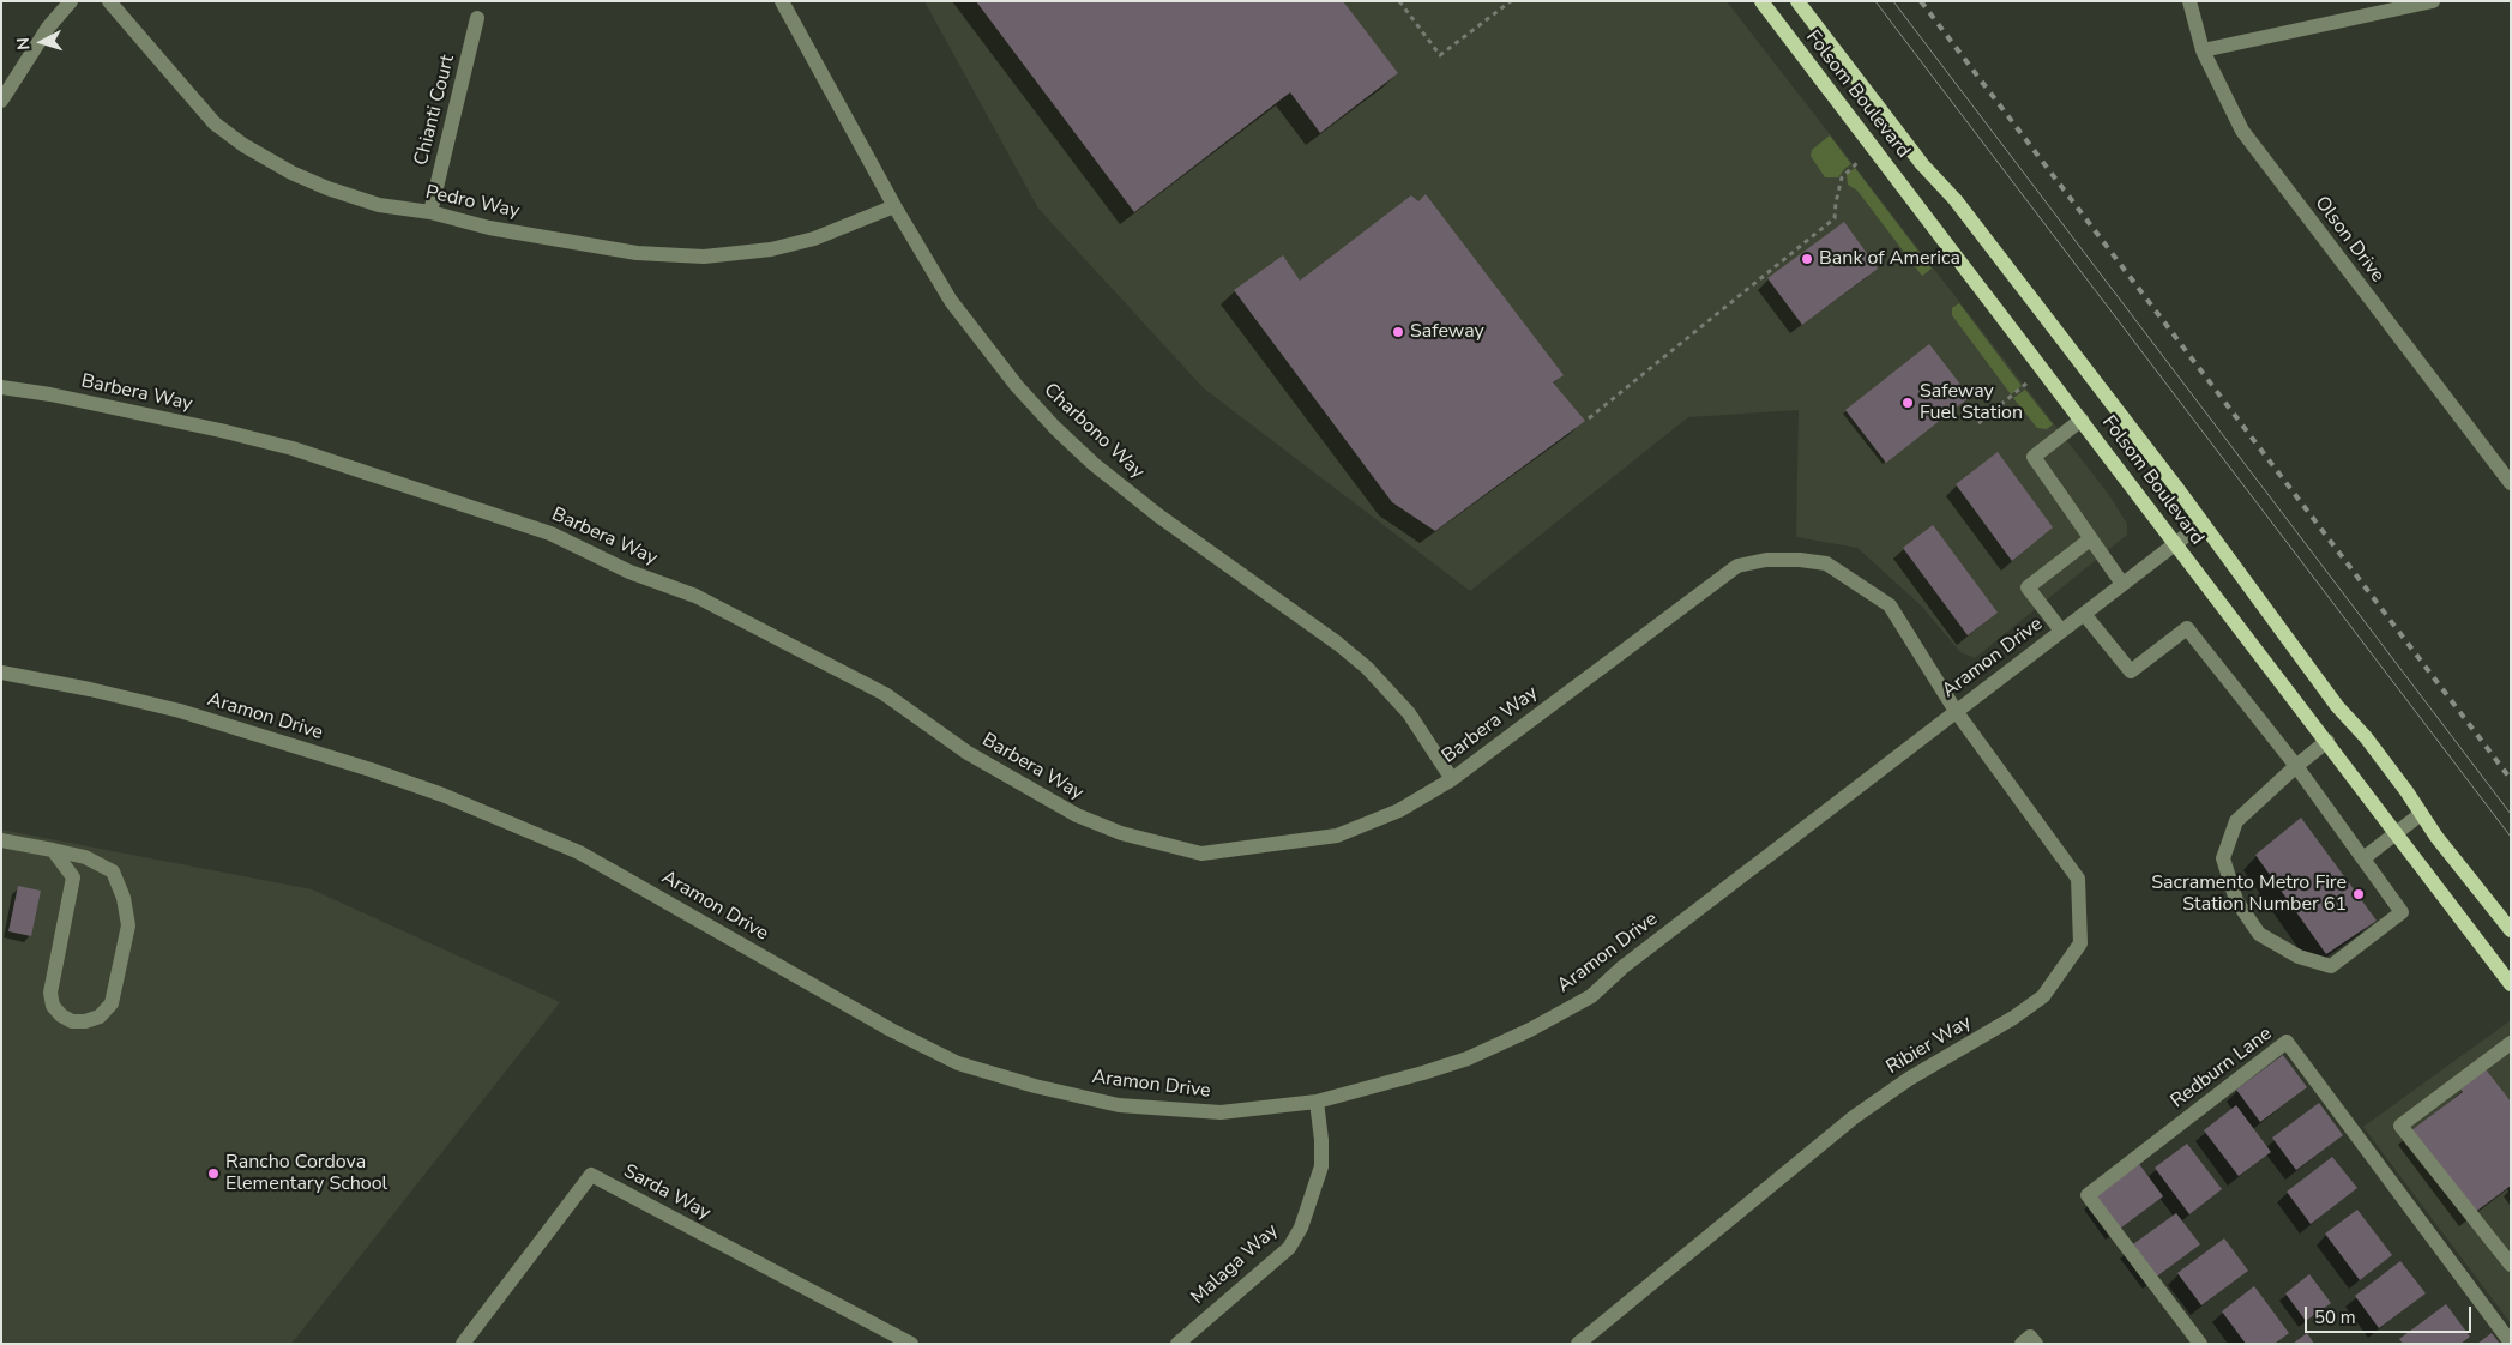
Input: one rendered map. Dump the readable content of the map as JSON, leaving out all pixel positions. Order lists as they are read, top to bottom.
{
  "streets": {
    "main road": ["Folsom Boulevard"],
    "street": [
      "Chianti Court",
      "Pedro Way",
      "Olson Drive",
      "Barbera Way",
      "Charbono Way",
      "Aramon Drive",
      "Ribier Way",
      "Redburn Lane",
      "Sarda Way",
      "Malaga Way"
    ]
  },
  "crossings": [
    ["Folsom Boulevard", "Aramon Drive"],
    ["Chianti Court", "Pedro Way"],
    ["Pedro Way", "Charbono Way"],
    ["Barbera Way", "Charbono Way"],
    ["Barbera Way", "Aramon Drive"],
    ["Barbera Way", "Ribier Way"],
    ["Aramon Drive", "Ribier Way"],
    ["Aramon Drive", "Malaga Way"]
  ],
  "places": [
    "Bank of America",
    "Safeway",
    "Safeway Fuel Station",
    "Sacramento Metro Fire Station Number 61",
    "Rancho Cordova Elementary School"
  ],
  "scale_bar": "50 m",
  "north": "left"
}
